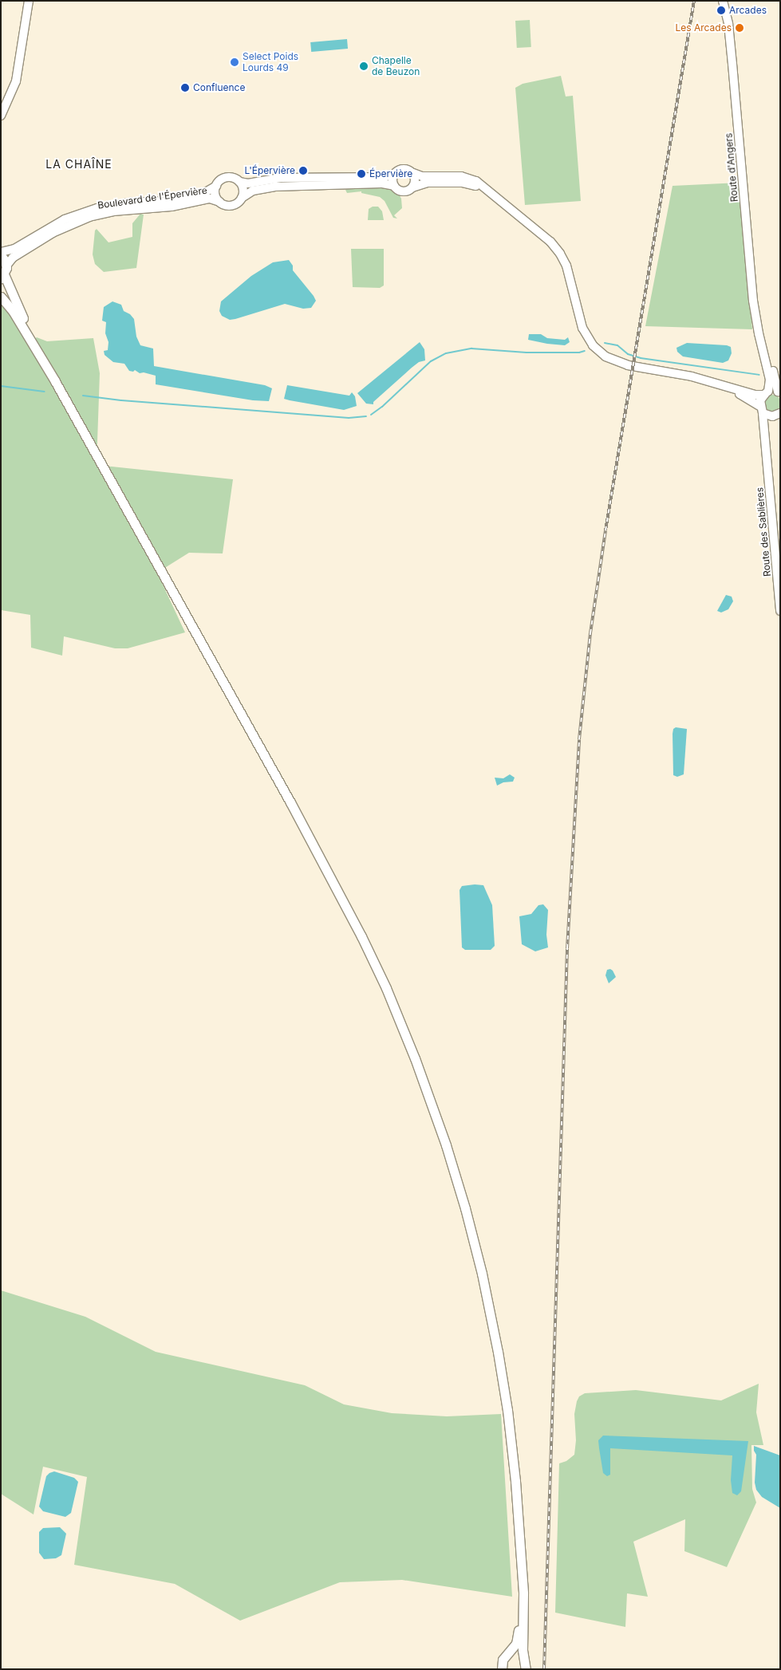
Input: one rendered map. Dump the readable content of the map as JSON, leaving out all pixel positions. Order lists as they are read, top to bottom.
{
  "streets": {
    "street": ["Route d'Angers", "Boulevard de l'Épervière", "Route des Sablières"]
  },
  "crossings": [
    ["Route d'Angers", "Route des Sablières"]
  ],
  "districts": ["LA CHAÎNE"],
  "places": [
    "Arcades",
    "Les Arcades",
    "Select Poids Lourds 49",
    "Chapelle de Beuzon",
    "Confluence",
    "L'Épervière",
    "Épervière"
  ]
}
